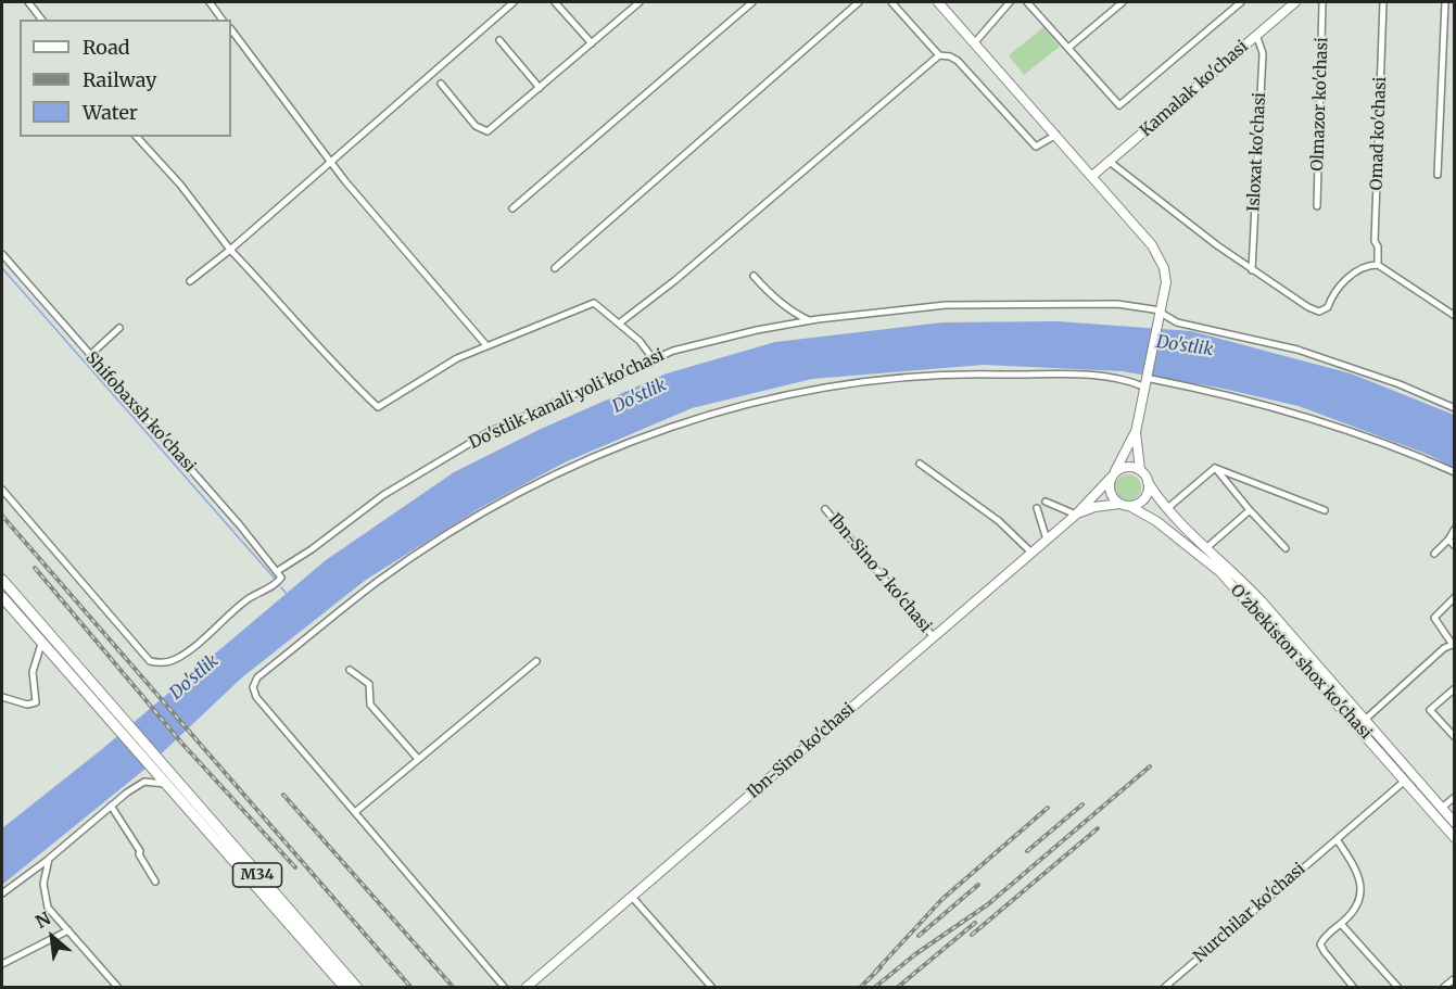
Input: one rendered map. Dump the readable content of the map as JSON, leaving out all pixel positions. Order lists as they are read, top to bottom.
{
  "streets": {
    "highway": ["M34"],
    "main road": ["Kamalak ko'chasi", "O'zbekiston shox ko'chasi", "Ibn-Sino ko'chasi"],
    "street": [
      "Olmazor ko'chasi",
      "Omad ko'chasi",
      "Isloxat ko'chasi",
      "Do'stlik kanali yoli ko'chasi",
      "Shifobaxsh ko'chasi",
      "Ibn-Sino 2 ko'chasi",
      "Nurchilar ko'chasi"
    ]
  },
  "crossings": [
    ["Kamalak ko'chasi", "Isloxat ko'chasi"],
    ["Do'stlik kanali yoli ko'chasi", "Shifobaxsh ko'chasi"],
    ["Ibn-Sino 2 ko'chasi", "Ibn-Sino ko'chasi"],
    ["O'zbekiston shox ko'chasi", "Ibn-Sino ko'chasi"],
    ["O'zbekiston shox ko'chasi", "Nurchilar ko'chasi"]
  ],
  "water": ["Do'stlik"],
  "legend": ["Road", "Railway", "Water"],
  "north": "top left"
}
